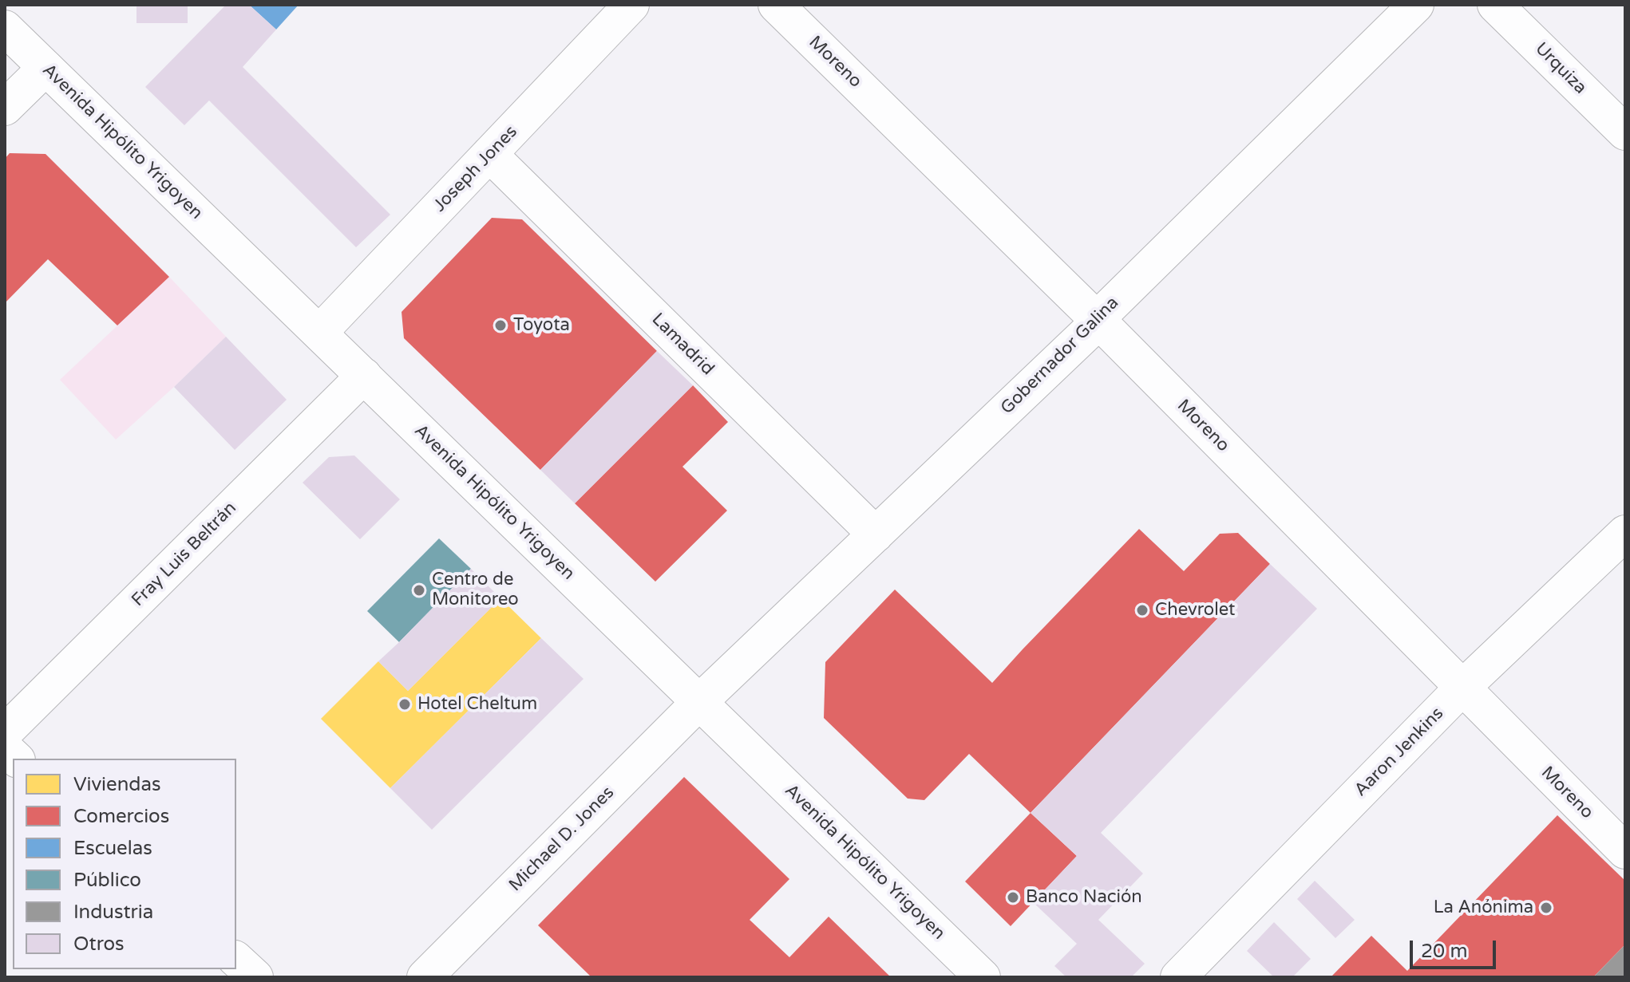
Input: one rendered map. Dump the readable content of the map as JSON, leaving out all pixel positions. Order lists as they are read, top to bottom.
{
  "streets": {
    "street": [
      "Moreno",
      "Urquiza",
      "Avenida Hipólito Yrigoyen",
      "Joseph Jones",
      "Lamadrid",
      "Gobernador Galina",
      "Fray Luis Beltrán",
      "Aaron Jenkins",
      "Michael D. Jones"
    ]
  },
  "crossings": [
    ["Moreno", "Gobernador Galina"],
    ["Moreno", "Aaron Jenkins"],
    ["Avenida Hipólito Yrigoyen", "Joseph Jones"],
    ["Avenida Hipólito Yrigoyen", "Gobernador Galina"],
    ["Avenida Hipólito Yrigoyen", "Fray Luis Beltrán"],
    ["Avenida Hipólito Yrigoyen", "Michael D. Jones"],
    ["Joseph Jones", "Lamadrid"],
    ["Lamadrid", "Gobernador Galina"],
    ["Gobernador Galina", "Michael D. Jones"]
  ],
  "places": [
    "Toyota",
    "Centro de Monitoreo",
    "Chevrolet",
    "Hotel Cheltum",
    "Banco Nación",
    "La Anónima"
  ],
  "legend": [
    "Viviendas",
    "Comercios",
    "Escuelas",
    "Público",
    "Industria",
    "Otros"
  ],
  "scale_bar": "20 m"
}
